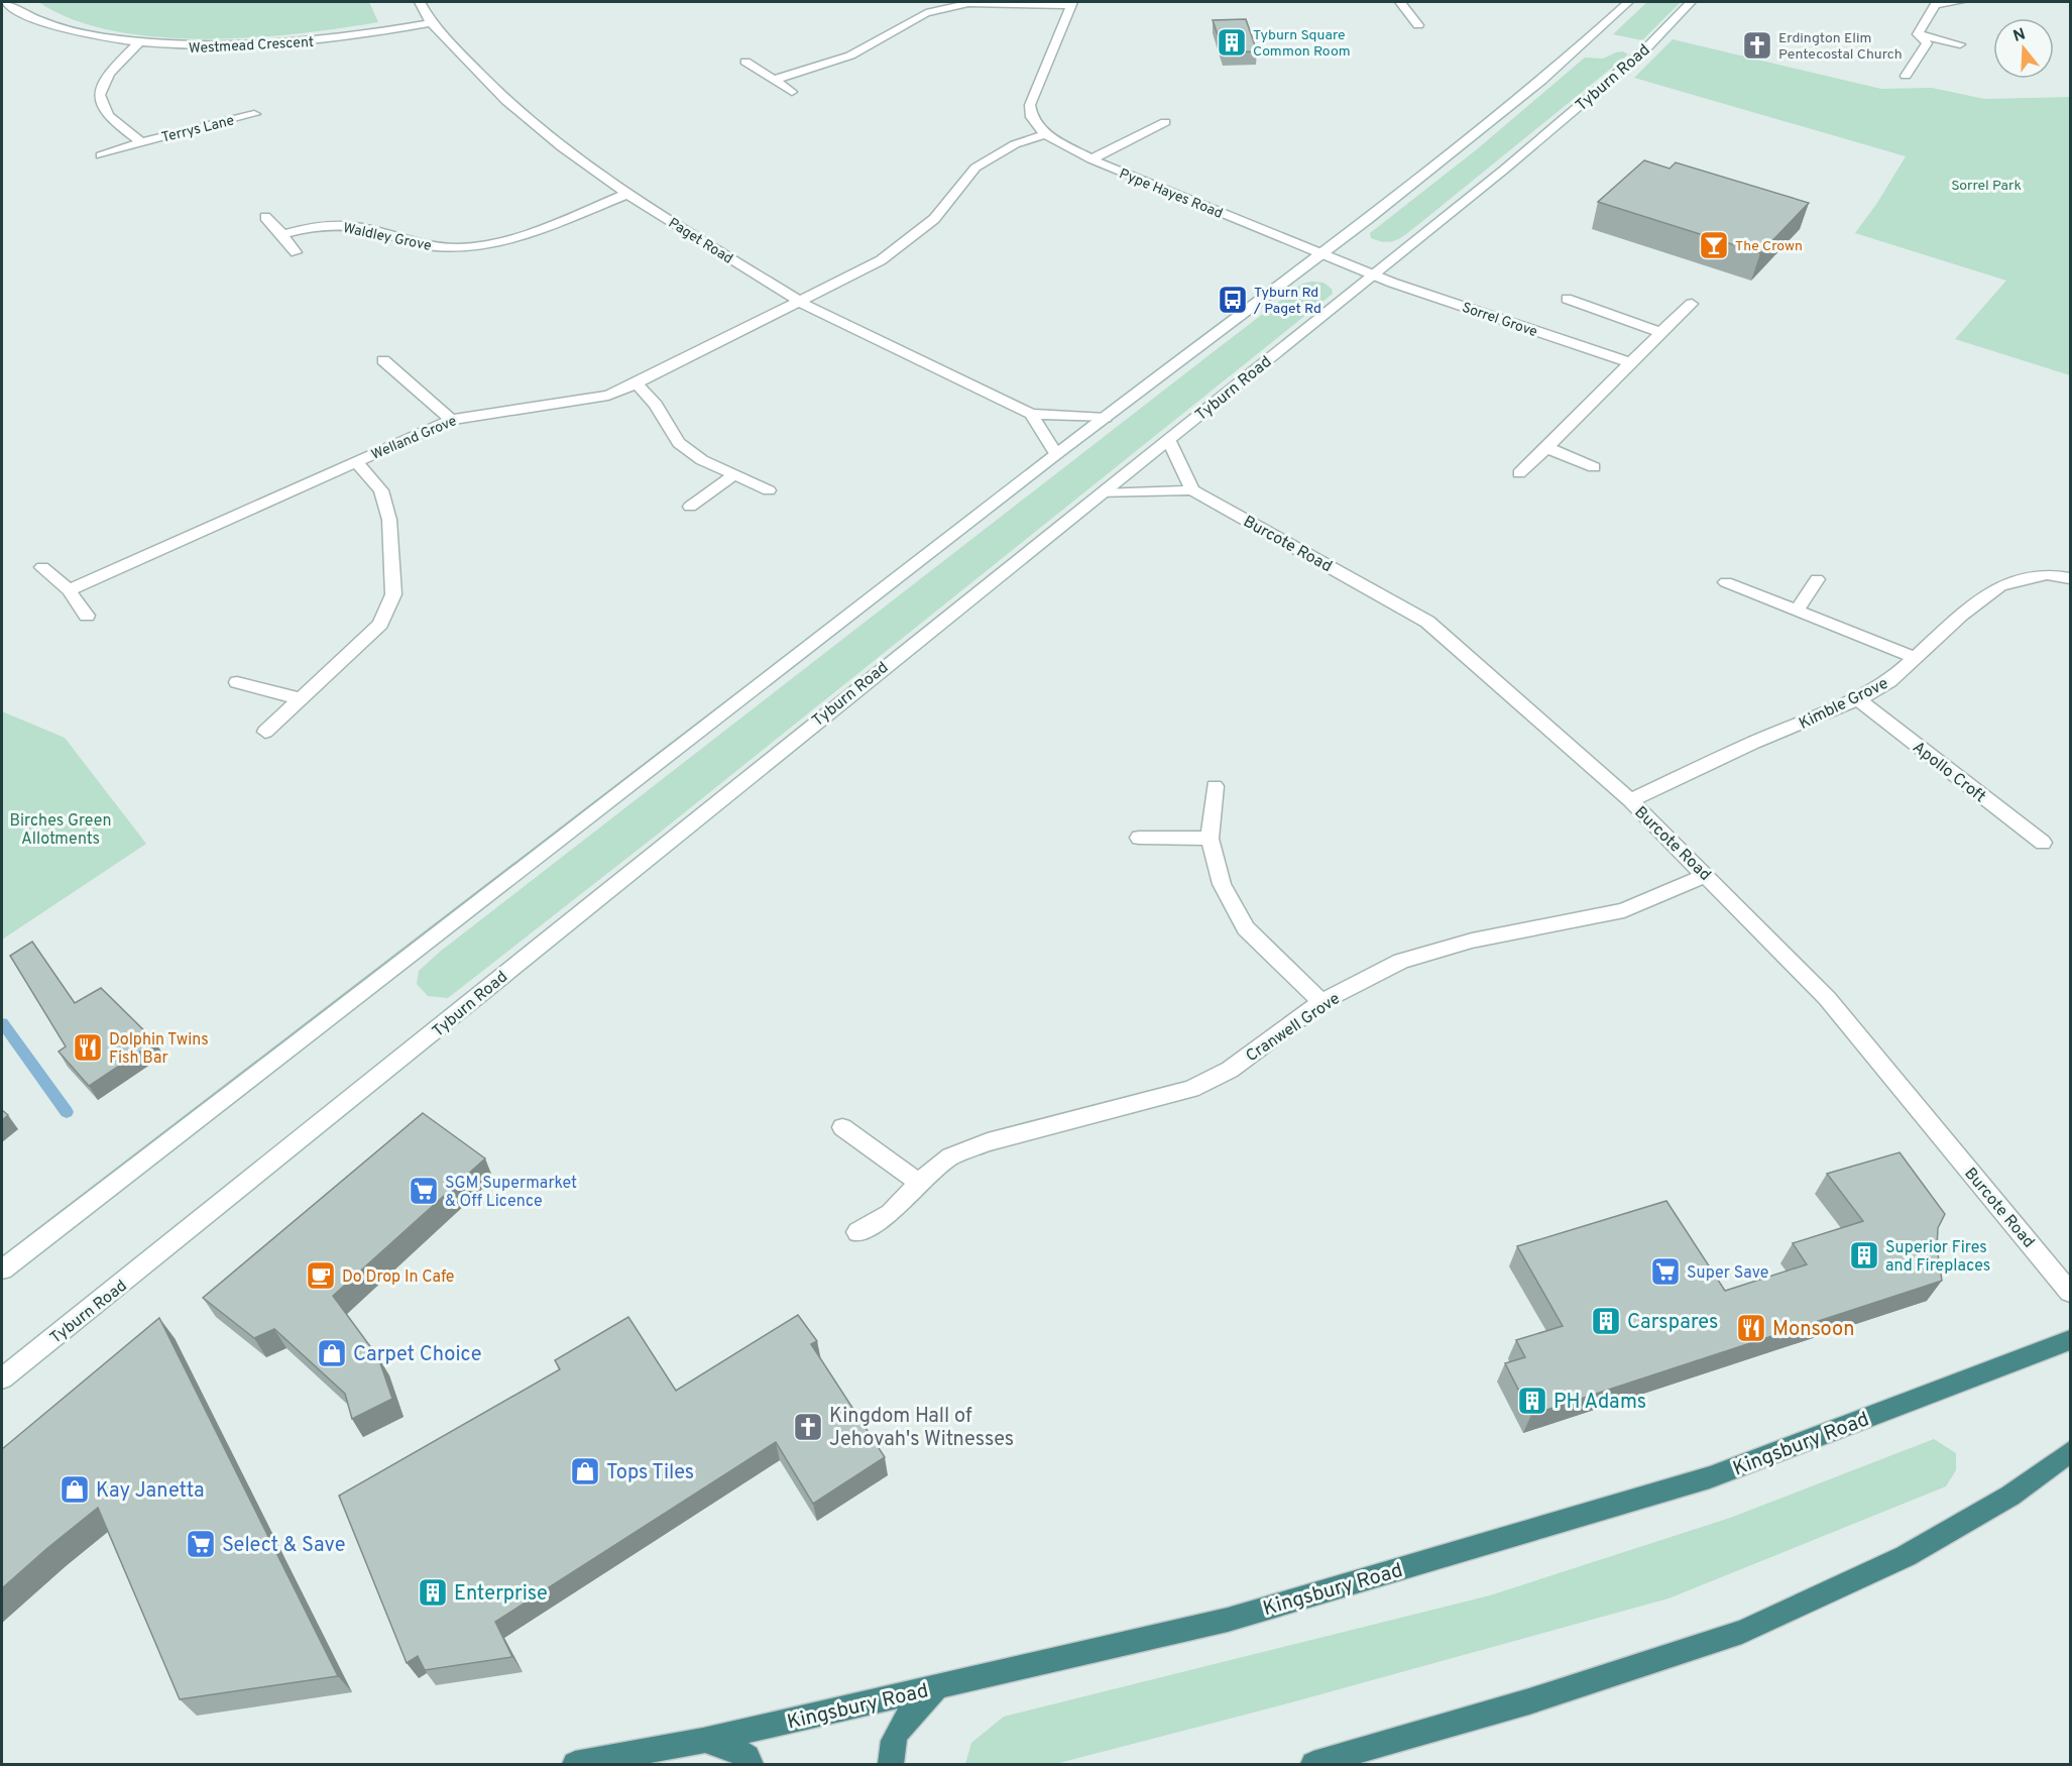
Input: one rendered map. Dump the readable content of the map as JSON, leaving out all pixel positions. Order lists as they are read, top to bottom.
{
  "streets": {
    "highway": ["Kingsbury Road"],
    "street": [
      "Westmead Crescent",
      "Tyburn Road",
      "Terrys Lane",
      "Pype Hayes Road",
      "Waldley Grove",
      "Paget Road",
      "Sorrel Grove",
      "Welland Grove",
      "Burcote Road",
      "Kimble Grove",
      "Apollo Croft",
      "Cranwell Grove"
    ]
  },
  "crossings": [
    ["Westmead Crescent", "Terrys Lane"],
    ["Westmead Crescent", "Paget Road"],
    ["Tyburn Road", "Pype Hayes Road"],
    ["Tyburn Road", "Sorrel Grove"],
    ["Pype Hayes Road", "Sorrel Grove"],
    ["Pype Hayes Road", "Welland Grove"],
    ["Waldley Grove", "Paget Road"],
    ["Paget Road", "Welland Grove"],
    ["Burcote Road", "Kimble Grove"],
    ["Burcote Road", "Cranwell Grove"],
    ["Kimble Grove", "Apollo Croft"]
  ],
  "parks": ["Sorrel Park", "Birches Green Allotments"],
  "places": {
    "building": [
      "Tyburn Square Common Room",
      "Superior Fires and Fireplaces",
      "Carspares",
      "PH Adams",
      "Enterprise"
    ],
    "church": ["Erdington Elim Pentecostal Church", "Kingdom Hall of Jehovah's Witnesses"],
    "bar": ["The Crown"],
    "bus stop": ["Tyburn Rd / Paget Rd"],
    "restaurant": ["Dolphin Twins Fish Bar", "Monsoon"],
    "supermarket": ["SGM Supermarket & Off Licence", "Super Save", "Select & Save"],
    "cafe": ["Do Drop In Cafe"],
    "shop": ["Carpet Choice", "Tops Tiles", "Kay Janetta"]
  },
  "north": "top"
}
